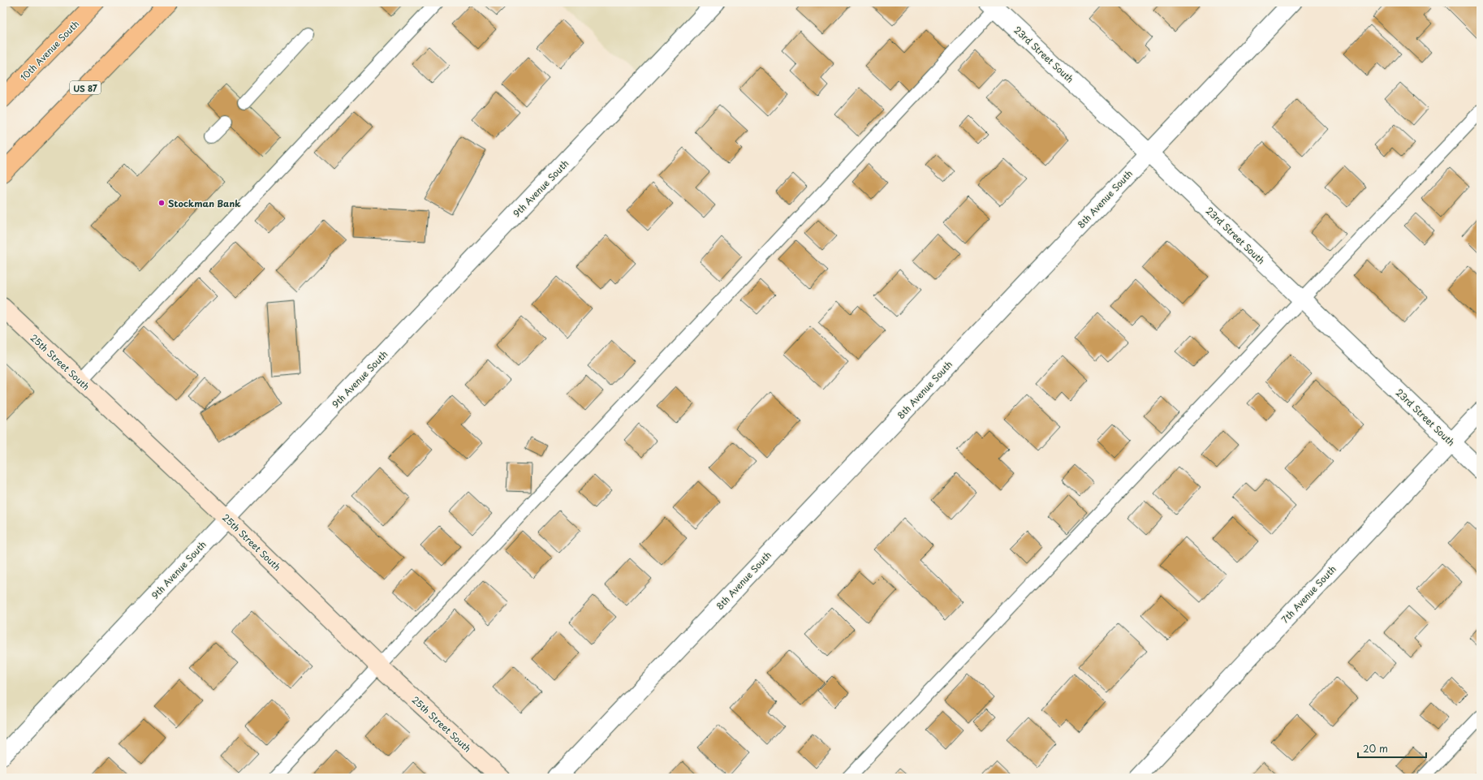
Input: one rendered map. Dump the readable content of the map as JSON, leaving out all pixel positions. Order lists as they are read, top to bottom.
{
  "streets": {
    "highway": ["10th Avenue South", "US 87"],
    "street": [
      "23rd Street South",
      "9th Avenue South",
      "8th Avenue South",
      "25th Street South",
      "7th Avenue South"
    ]
  },
  "crossings": [
    ["23rd Street South", "8th Avenue South"],
    ["23rd Street South", "7th Avenue South"],
    ["9th Avenue South", "25th Street South"]
  ],
  "places": ["Stockman Bank"],
  "scale_bar": "20 m"
}
